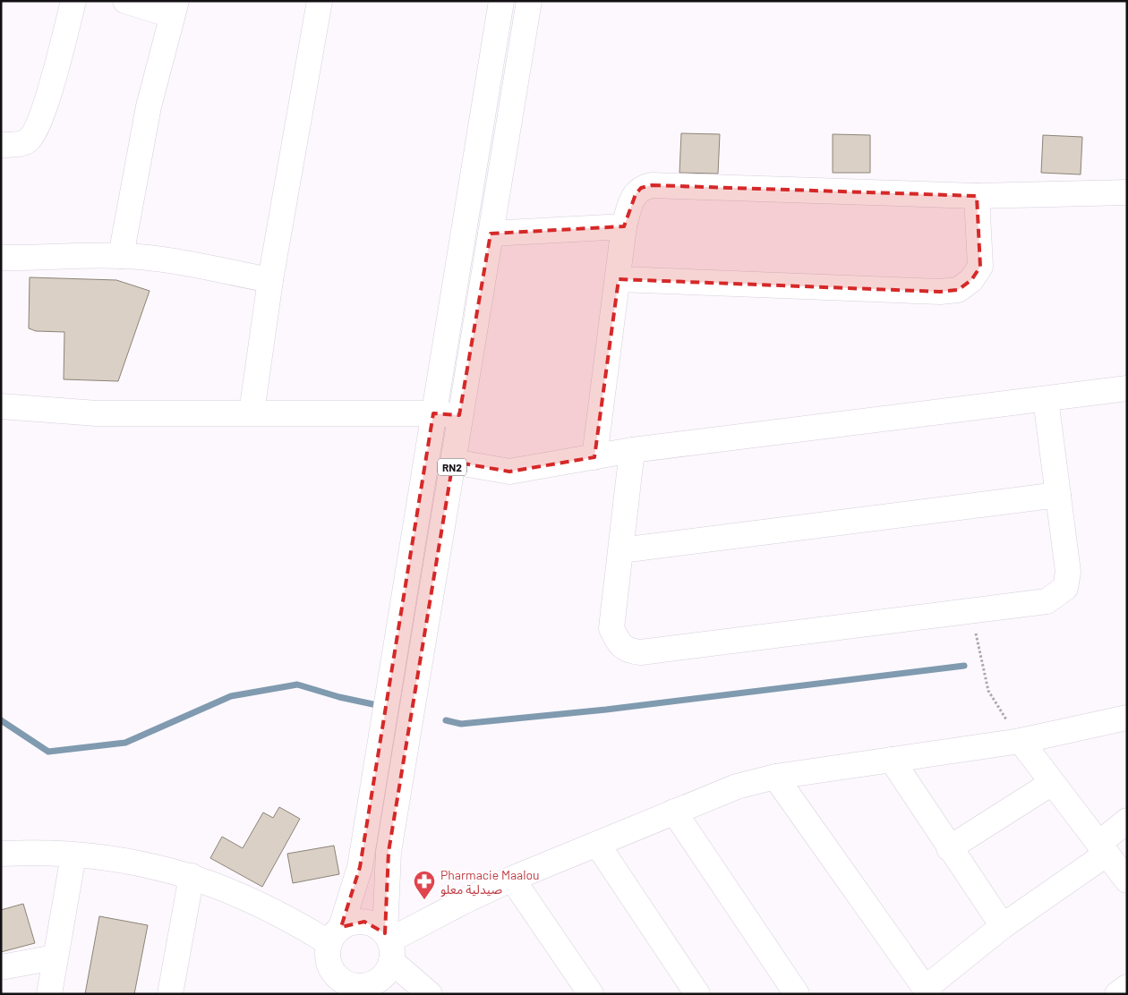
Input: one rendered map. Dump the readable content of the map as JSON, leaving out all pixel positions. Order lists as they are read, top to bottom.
{
  "streets": {
    "main road": ["RN2"]
  },
  "places": {
    "pharmacy": ["Pharmacie Maalou صيدلية معلو"]
  }
}
